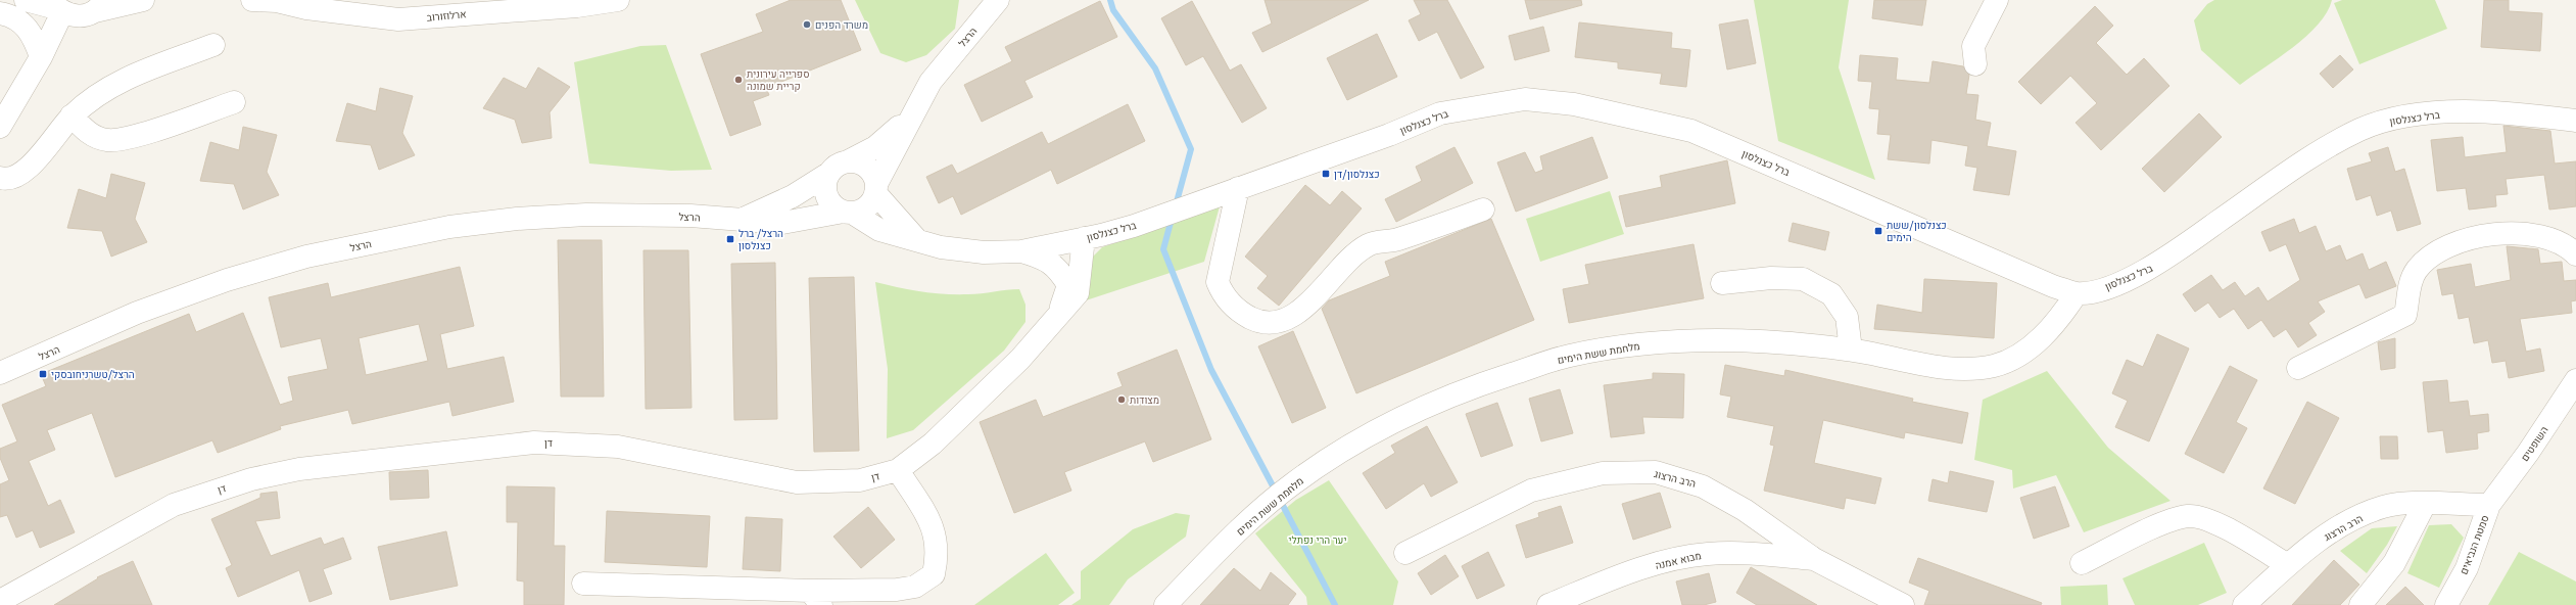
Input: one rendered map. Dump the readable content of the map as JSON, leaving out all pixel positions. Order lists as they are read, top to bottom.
{
  "streets": {
    "street": [
      "ארלוזורוב",
      "הרצל",
      "ברל כצנלסון",
      "מלחמת ששת הימים",
      "דן",
      "השופטים",
      "הרב הרצוג",
      "סמטת הנביאים",
      "מבוא אמנה"
    ]
  },
  "crossings": [
    ["הרצל", "ברל כצנלסון"],
    ["ברל כצנלסון", "מלחמת ששת הימים"],
    ["ברל כצנלסון", "דן"],
    ["השופטים", "הרב הרצוג"],
    ["השופטים", "סמטת הנביאים"],
    ["הרב הרצוג", "סמטת הנביאים"],
    ["הרב הרצוג", "מבוא אמנה"]
  ],
  "parks": ["יער הרי נפתלי"],
  "places": {
    "other": ["משרד הפנים", "ספרייה עירונית קריית שמונה", "מצודות"],
    "transit": [
      "כצנלסון/דן",
      "כצנלסון/ששת הימים",
      "הרצל/ ברל כצנלסון",
      "הרצל/טשרניחובסקי"
    ]
  }
}
